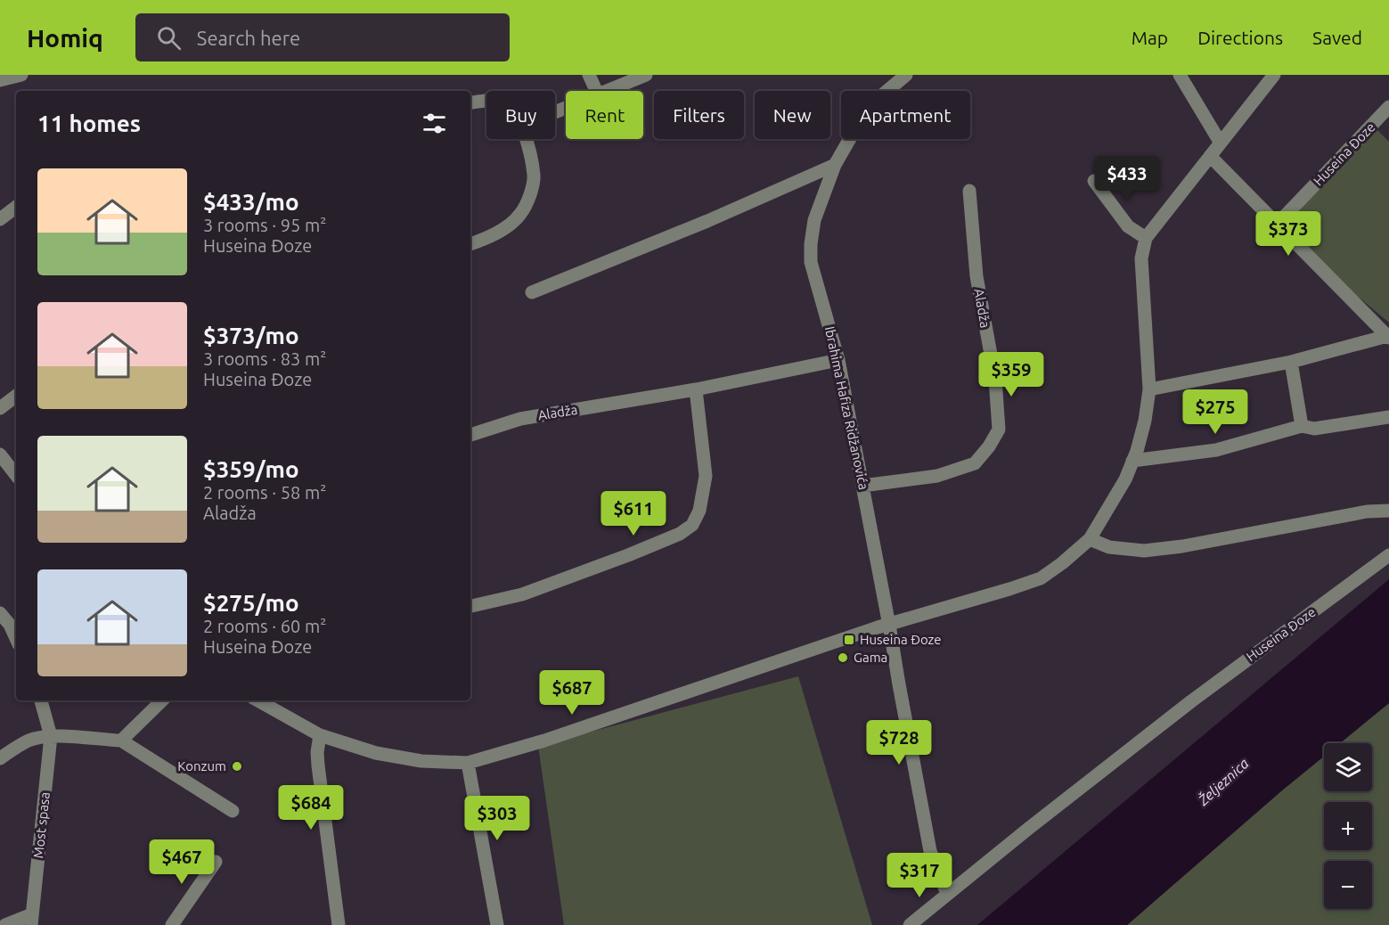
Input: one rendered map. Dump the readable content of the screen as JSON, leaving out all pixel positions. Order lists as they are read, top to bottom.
{
  "streets": {
    "street": [
      "Huseina Đoze",
      "Aladža",
      "Ibrahima Hafiza Ridžanovića",
      "Most spasa"
    ]
  },
  "crossings": [
    ["Aladža", "Ibrahima Hafiza Ridžanovića"]
  ],
  "water": ["Željeznica"],
  "places": {
    "transit": ["Huseina Đoze"],
    "other": ["Gama", "Konzum"]
  },
  "page": {
    "header": "Homiq",
    "search": "Search here",
    "nav": ["Map", "Directions", "Saved"],
    "chip": [
      "Buy",
      "Rent",
      "Filters",
      "New",
      "Apartment"
    ],
    "heading": "11 homes",
    "list": [
      {
        "name": "$433/mo",
        "note": "3 rooms · 95 m² · Huseina Đoze"
      },
      {
        "name": "$373/mo",
        "note": "3 rooms · 83 m² · Huseina Đoze"
      },
      {
        "name": "$359/mo",
        "note": "2 rooms · 58 m² · Aladža"
      },
      {
        "name": "$275/mo",
        "note": "2 rooms · 60 m² · Huseina Đoze"
      }
    ],
    "price": [
      "$433",
      "$373",
      "$359",
      "$275",
      "$611",
      "$687",
      "$728",
      "$684",
      "$303",
      "$467",
      "$317"
    ],
    "map_buttons": ["+", "−"]
  }
}
